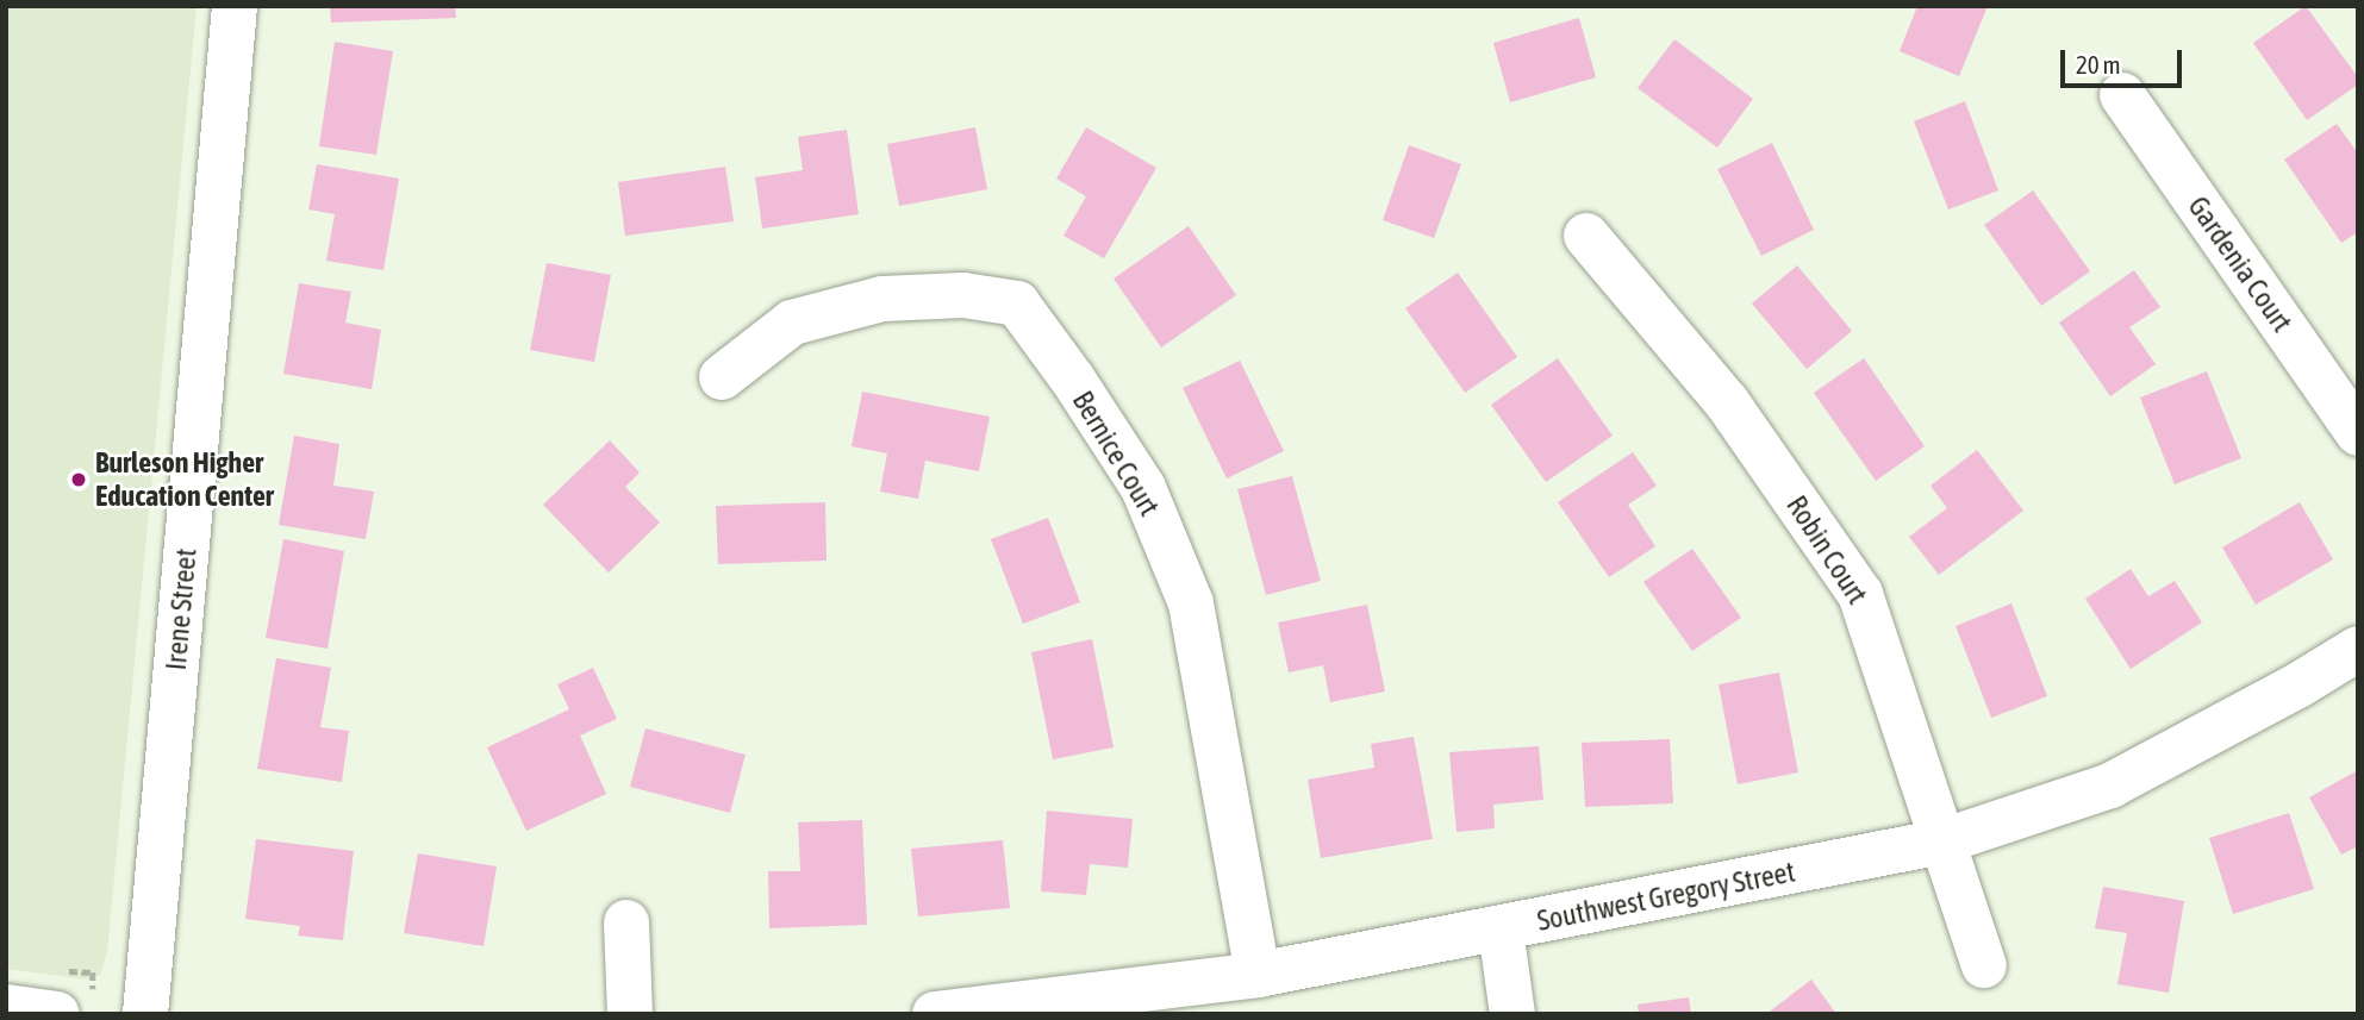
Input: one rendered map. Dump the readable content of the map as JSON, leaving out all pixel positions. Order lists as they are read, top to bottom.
{
  "streets": {
    "street": [
      "Gardenia Court",
      "Bernice Court",
      "Robin Court",
      "Irene Street",
      "Southwest Gregory Street"
    ]
  },
  "crossings": [
    ["Bernice Court", "Southwest Gregory Street"],
    ["Robin Court", "Southwest Gregory Street"]
  ],
  "places": ["Burleson Higher Education Center"],
  "scale_bar": "20 m"
}
